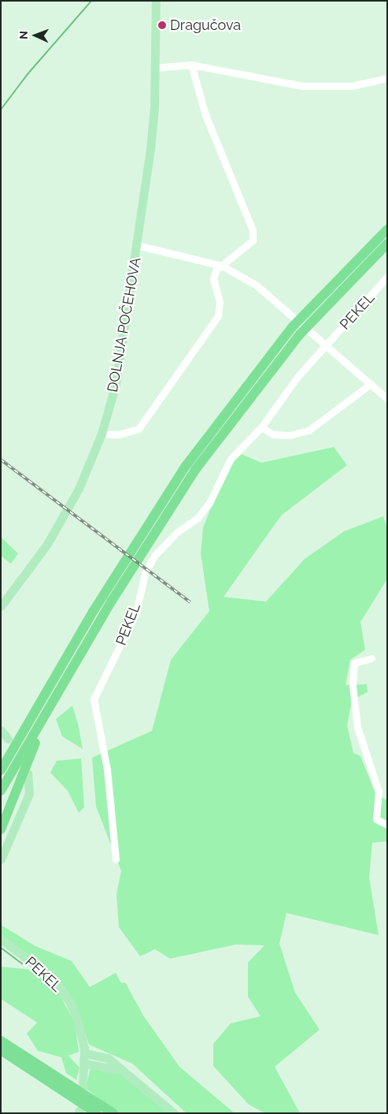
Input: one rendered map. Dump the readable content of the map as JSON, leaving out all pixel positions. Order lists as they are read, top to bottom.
{
  "streets": {
    "main road": ["PEKEL", "DOLNJA POČEHOVA"]
  },
  "places": ["Dragučova"],
  "north": "left"
}
